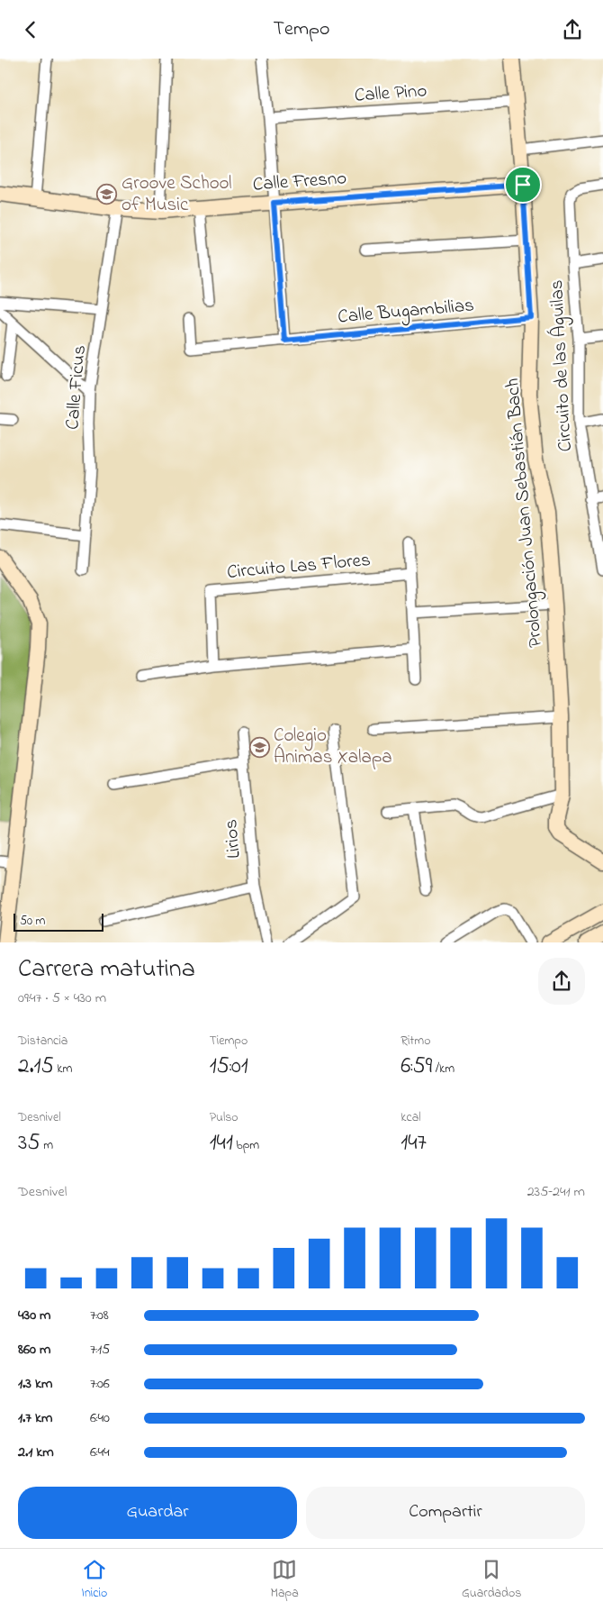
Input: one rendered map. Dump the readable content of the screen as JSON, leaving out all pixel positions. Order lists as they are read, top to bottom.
{
  "streets": {
    "street": [
      "Calle Pino",
      "Calle Fresno",
      "Calle Bugambilias",
      "Circuito de las Águilas",
      "Calle Ficus",
      "Prolongación Juan Sebastián Bach",
      "Circuito Las Flores",
      "Lirios"
    ]
  },
  "crossings": [
    ["Calle Pino", "Prolongación Juan Sebastián Bach"],
    ["Calle Fresno", "Calle Ficus"],
    ["Calle Fresno", "Prolongación Juan Sebastián Bach"],
    ["Calle Bugambilias", "Prolongación Juan Sebastián Bach"]
  ],
  "places": {
    "school or university": ["Groove School of Music", "Colegio Ánimas Xalapa"]
  },
  "scale_bar": "50 m",
  "page": {
    "header": "Tempo",
    "scale": "50 m",
    "heading": ["Carrera matutina", "09:47 · 5 × 430 m"],
    "stats": [
      ["Distancia", "2.15 km"],
      ["Tiempo", "15:01"],
      ["Ritmo", "6:59 /km"],
      ["Desnivel", "35 m"],
      ["Pulso", "141 bpm"],
      ["kcal", "147"]
    ],
    "chart": ["Desnivel", "235–241 m"],
    "list": [
      {
        "name": "430 m",
        "note": "7:08"
      },
      {
        "name": "860 m",
        "note": "7:15"
      },
      {
        "name": "1.3 km",
        "note": "7:06"
      },
      {
        "name": "1.7 km",
        "note": "6:40"
      },
      {
        "name": "2.1 km",
        "note": "6:44"
      }
    ],
    "buttons": ["Guardar", "Compartir"],
    "tabs": ["Inicio", "Mapa", "Guardados"]
  }
}
